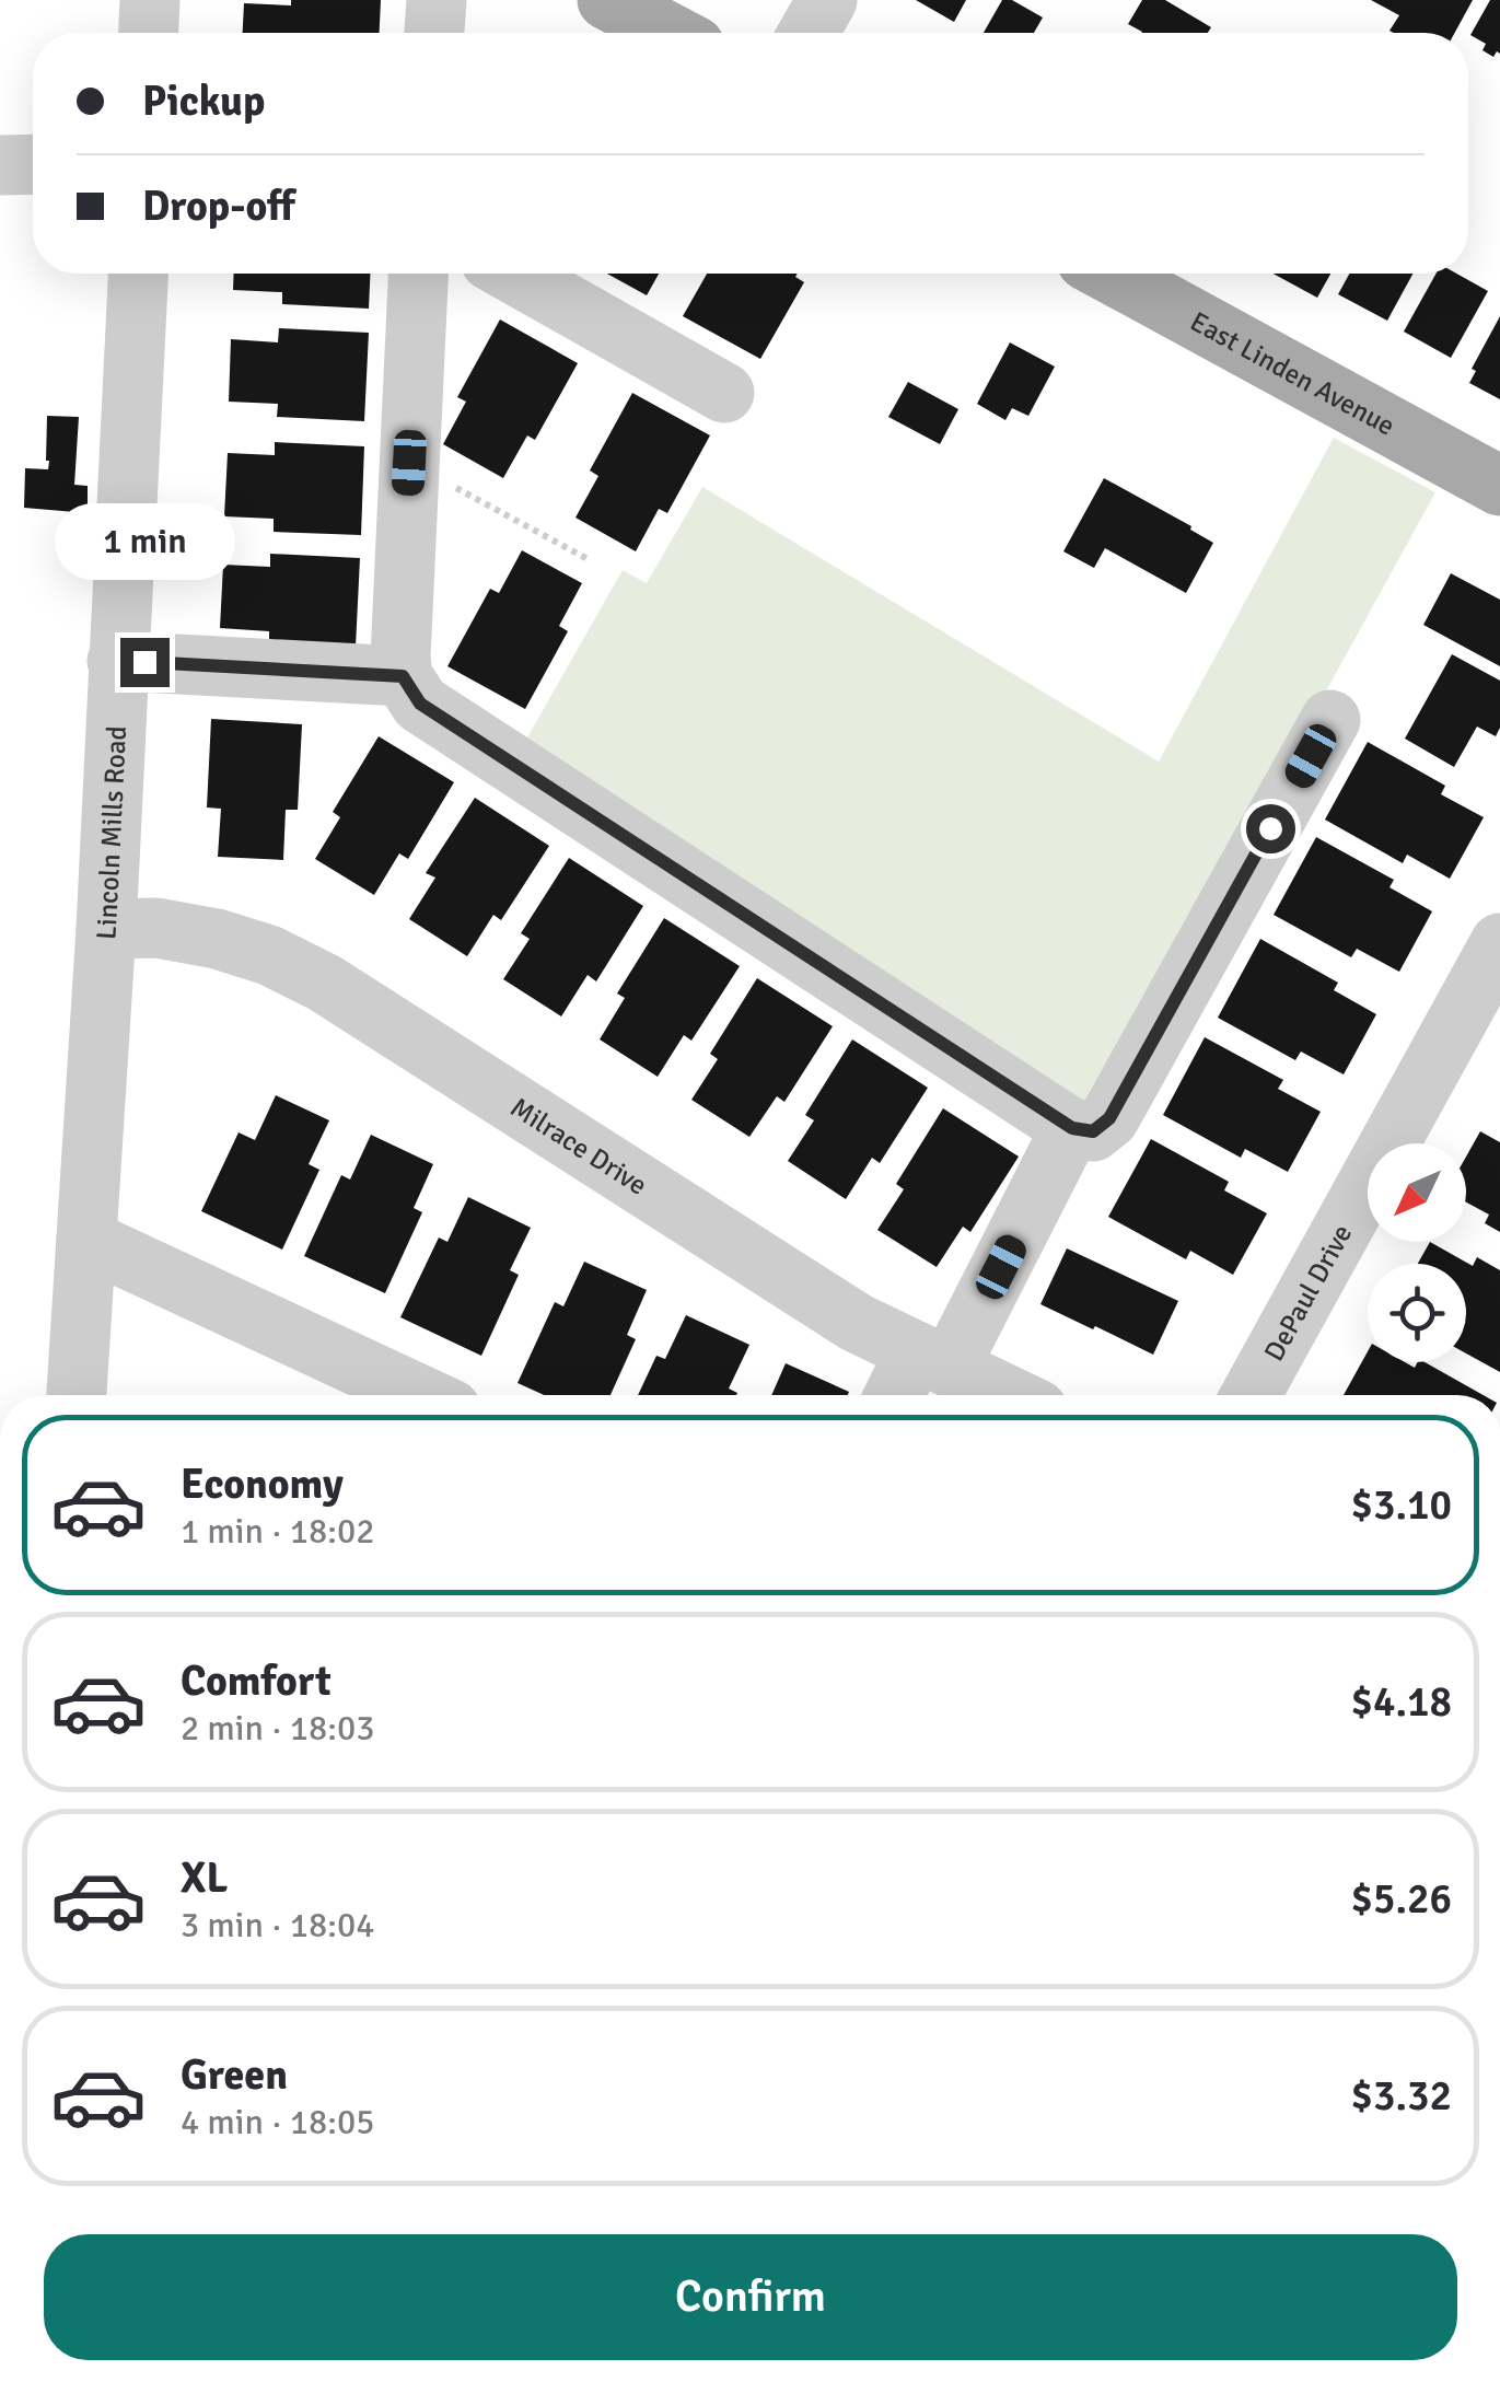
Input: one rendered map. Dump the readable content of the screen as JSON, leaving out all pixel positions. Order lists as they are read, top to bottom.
{
  "streets": {
    "main road": ["East Linden Avenue"],
    "street": ["Lincoln Mills Road", "Milrace Drive", "DePaul Drive"]
  },
  "crossings": [
    ["Lincoln Mills Road", "Milrace Drive"]
  ],
  "north": "bottom left",
  "page": {
    "banner": ["Pickup", "Drop-off"],
    "bubble": "1 min",
    "list": [
      {
        "name": "Economy",
        "note": "1 min · 18:02",
        "value": "$3.10"
      },
      {
        "name": "Comfort",
        "note": "2 min · 18:03",
        "value": "$4.18"
      },
      {
        "name": "XL",
        "note": "3 min · 18:04",
        "value": "$5.26"
      },
      {
        "name": "Green",
        "note": "4 min · 18:05",
        "value": "$3.32"
      }
    ],
    "buttons": "Confirm"
  }
}
